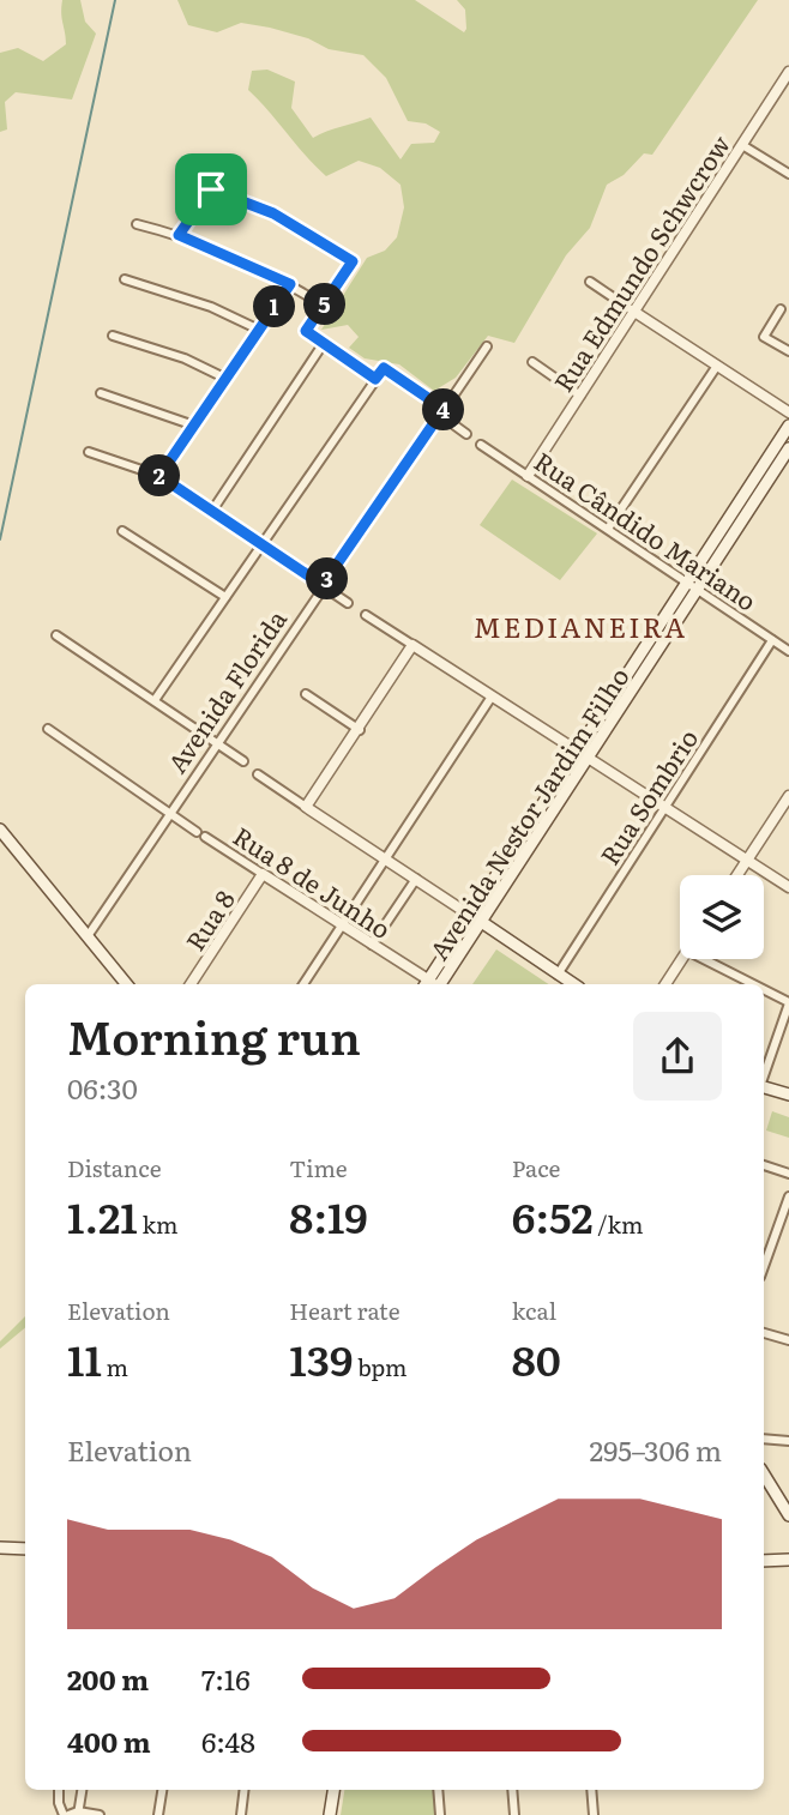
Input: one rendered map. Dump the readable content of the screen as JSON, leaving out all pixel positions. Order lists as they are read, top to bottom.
{
  "streets": {
    "main road": ["Avenida Nestor Jardim Filho"],
    "street": [
      "Rua Edmundo Schwcrow",
      "Rua Cândido Mariano",
      "Avenida Florida",
      "Rua Sombrio",
      "Rua 8 de Junho",
      "Rua 8"
    ]
  },
  "crossings": [
    ["Rua Edmundo Schwcrow", "Rua Cândido Mariano"],
    ["Rua Cândido Mariano", "Rua Sombrio"],
    ["Rua Cândido Mariano", "Avenida Nestor Jardim Filho"],
    ["Avenida Florida", "Rua 8 de Junho"],
    ["Rua 8 de Junho", "Rua 8"]
  ],
  "districts": ["MEDIANEIRA"],
  "page": {
    "pins": [
      "5",
      "1",
      "4",
      "2",
      "3"
    ],
    "heading": ["Morning run", "06:30"],
    "stats": [
      ["Distance", "1.21 km"],
      ["Time", "8:19"],
      ["Pace", "6:52 /km"],
      ["Elevation", "11 m"],
      ["Heart rate", "139 bpm"],
      ["kcal", "80"]
    ],
    "chart": ["Elevation", "295–306 m"],
    "list": [
      {
        "name": "200 m",
        "note": "7:16"
      },
      {
        "name": "400 m",
        "note": "6:48"
      }
    ]
  }
}
